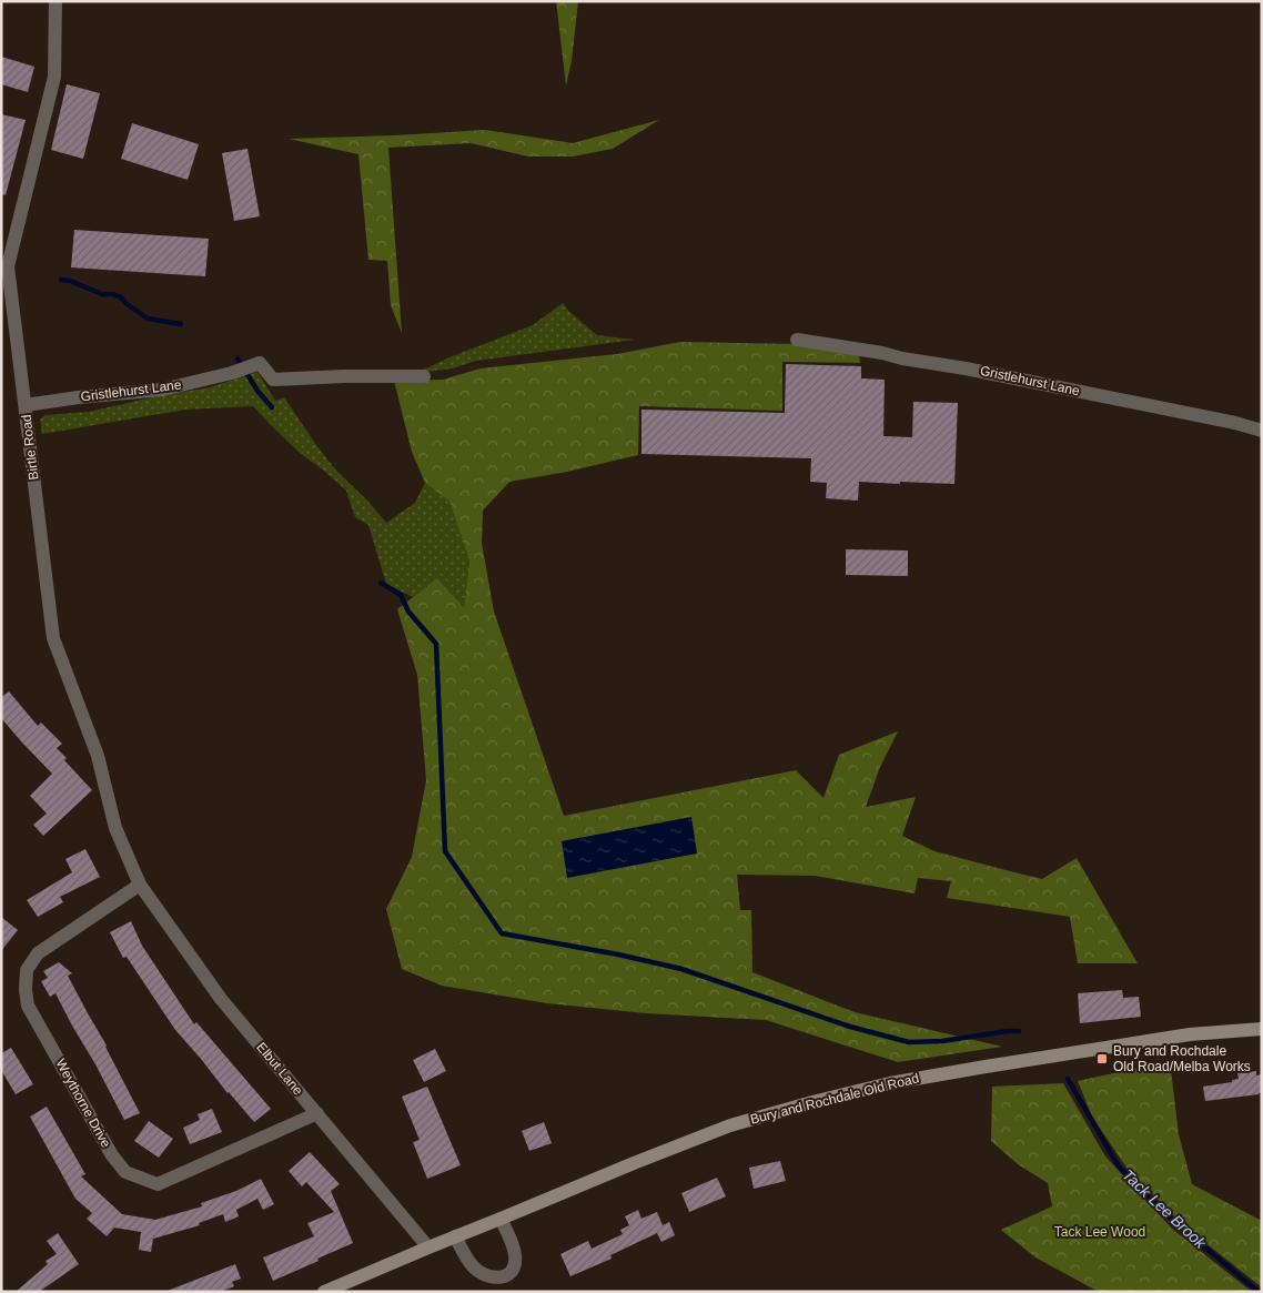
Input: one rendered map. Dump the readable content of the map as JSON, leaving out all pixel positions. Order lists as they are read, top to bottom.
{
  "streets": {
    "main road": ["Bury and Rochdale Old Road"],
    "street": [
      "Gristlehurst Lane",
      "Birtle Road",
      "Elbut Lane",
      "Weythorne Drive"
    ]
  },
  "crossings": [
    ["Gristlehurst Lane", "Birtle Road"],
    ["Birtle Road", "Elbut Lane"],
    ["Birtle Road", "Weythorne Drive"],
    ["Elbut Lane", "Bury and Rochdale Old Road"],
    ["Elbut Lane", "Weythorne Drive"]
  ],
  "water": ["Tack Lee Brook"],
  "parks": ["Tack Lee Wood"],
  "places": {
    "transit": ["Bury and Rochdale Old Road/Melba Works"]
  }
}
